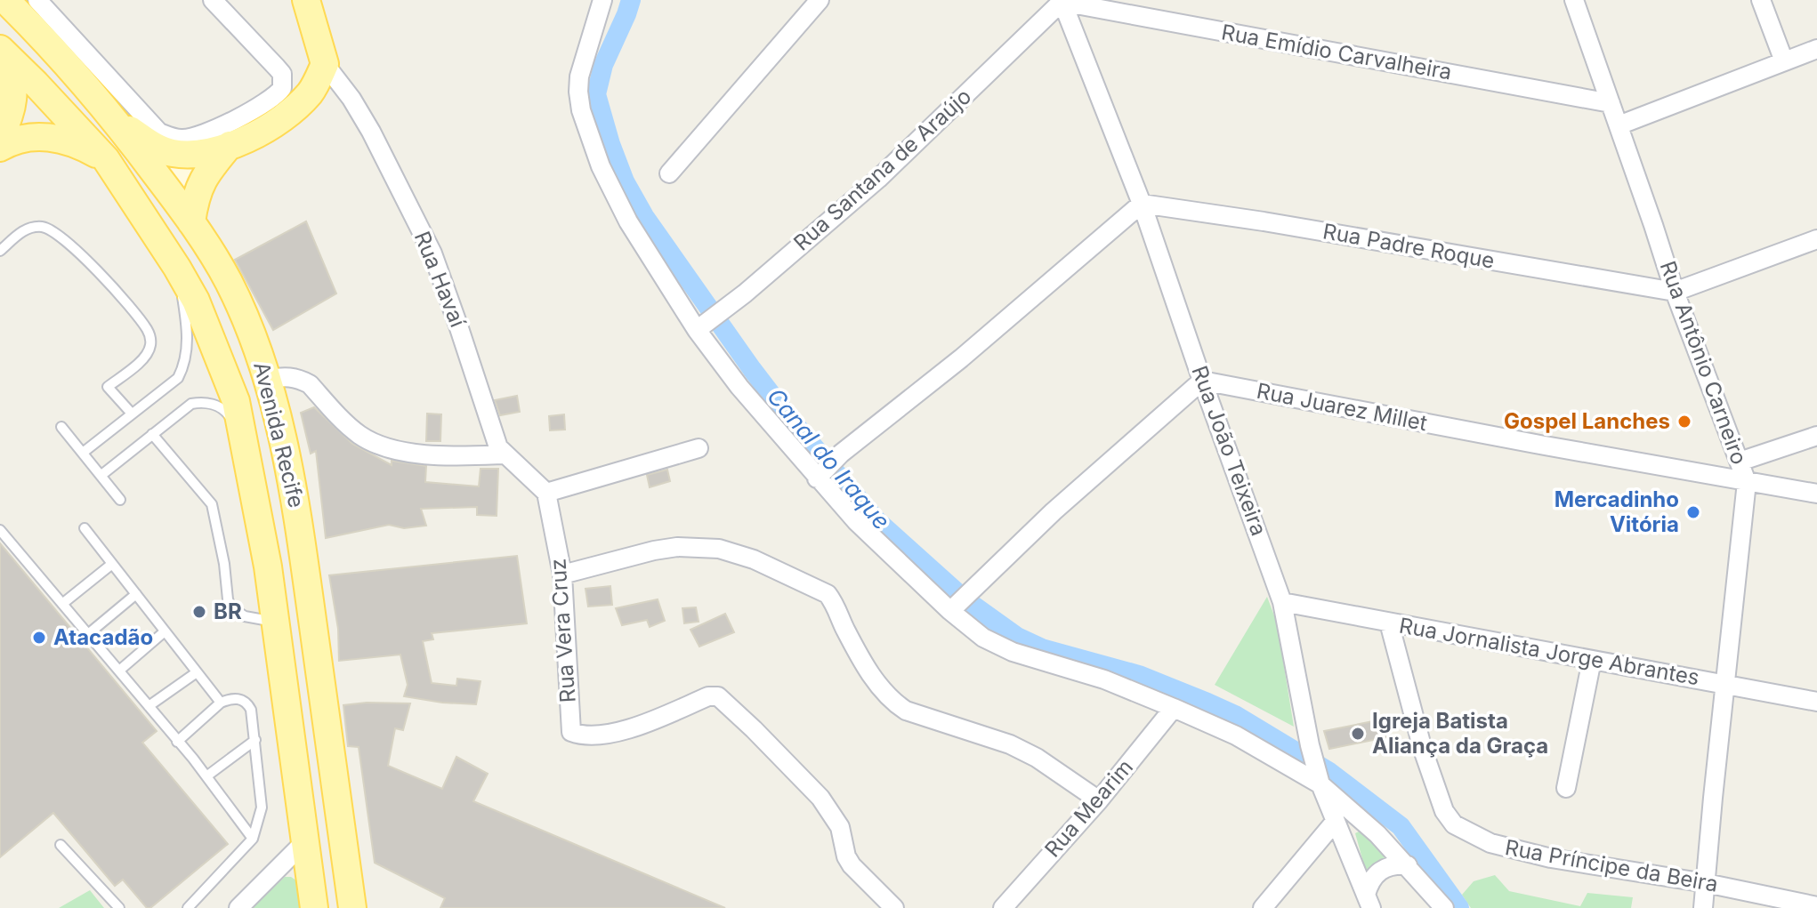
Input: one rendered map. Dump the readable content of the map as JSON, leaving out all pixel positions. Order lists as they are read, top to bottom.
{
  "streets": {
    "main road": ["Avenida Recife"],
    "street": [
      "Rua Emídio Carvalheira",
      "Rua Santana de Araújo",
      "Rua Padre Roque",
      "Rua Havaí",
      "Rua Antônio Carneiro",
      "Rua Juarez Millet",
      "Rua João Teixeira",
      "Rua Vera Cruz",
      "Rua Jornalista Jorge Abrantes",
      "Rua Mearim",
      "Rua Príncipe da Beira"
    ]
  },
  "crossings": [
    ["Rua Emídio Carvalheira", "Rua Santana de Araújo"],
    ["Rua Emídio Carvalheira", "Rua Antônio Carneiro"],
    ["Rua Emídio Carvalheira", "Rua João Teixeira"],
    ["Rua Santana de Araújo", "Rua João Teixeira"],
    ["Rua Padre Roque", "Rua Antônio Carneiro"],
    ["Rua Padre Roque", "Rua João Teixeira"],
    ["Rua Havaí", "Rua Vera Cruz"],
    ["Rua Antônio Carneiro", "Rua Juarez Millet"],
    ["Rua Antônio Carneiro", "Rua Jornalista Jorge Abrantes"],
    ["Rua Antônio Carneiro", "Rua Príncipe da Beira"],
    ["Rua Juarez Millet", "Rua João Teixeira"],
    ["Rua João Teixeira", "Rua Jornalista Jorge Abrantes"],
    ["Rua Jornalista Jorge Abrantes", "Rua Príncipe da Beira"]
  ],
  "water": ["Canal do Iraque"],
  "places": [
    "Gospel Lanches",
    "Mercadinho Vitória",
    "BR",
    "Atacadão",
    "Igreja Batista Aliança da Graça"
  ]
}
